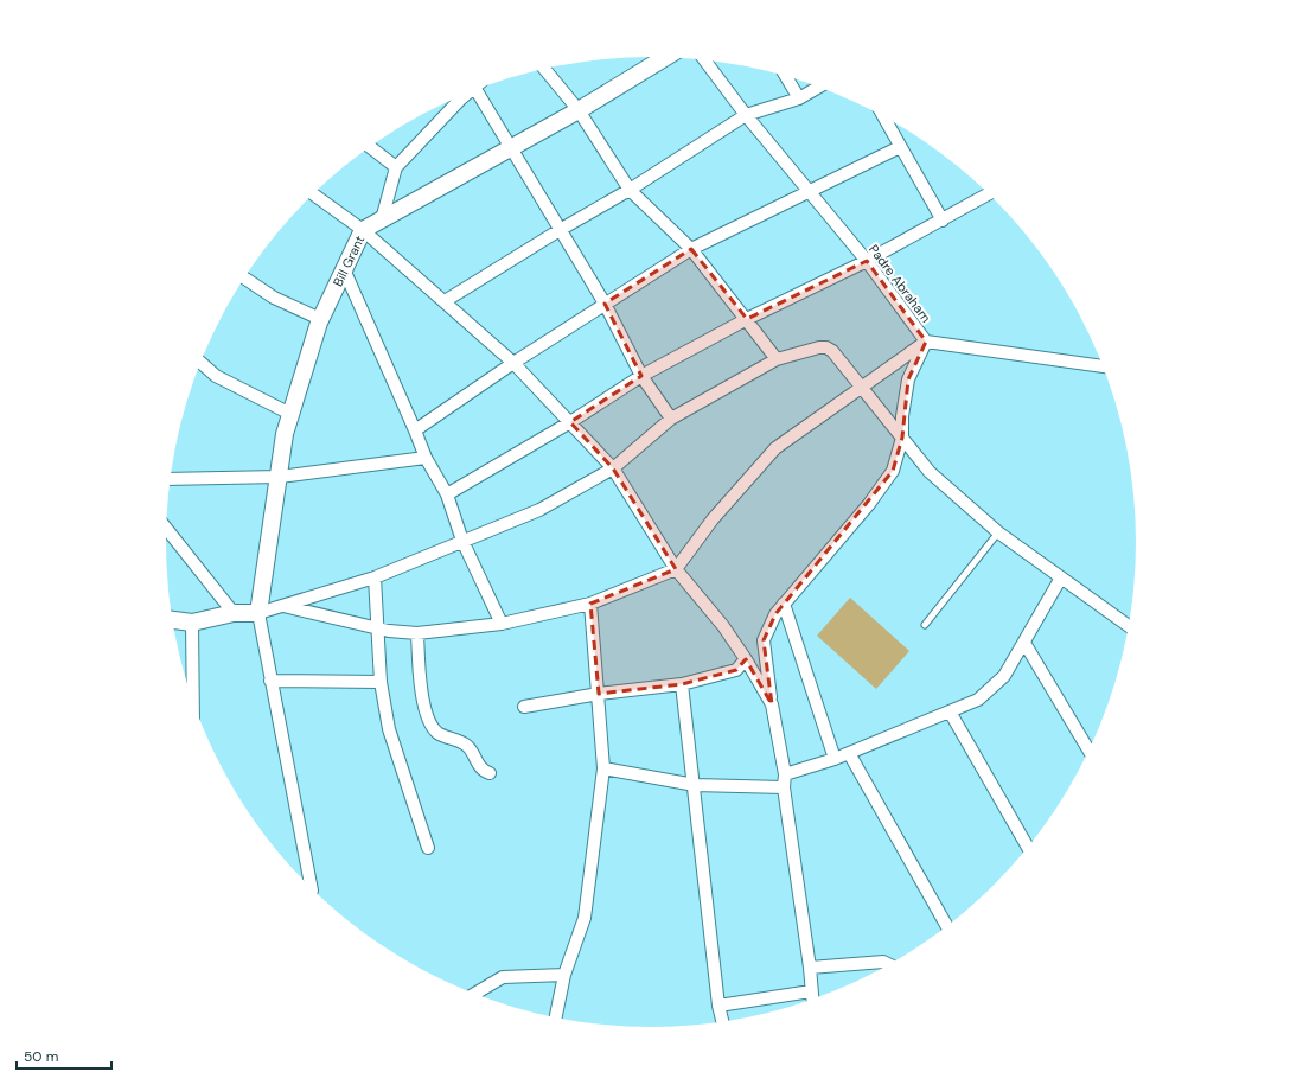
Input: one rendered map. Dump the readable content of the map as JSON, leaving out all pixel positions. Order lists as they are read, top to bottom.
{
  "streets": {
    "street": ["Bill Grant", "Padre Abraham"]
  },
  "scale_bar": "50 m"
}
